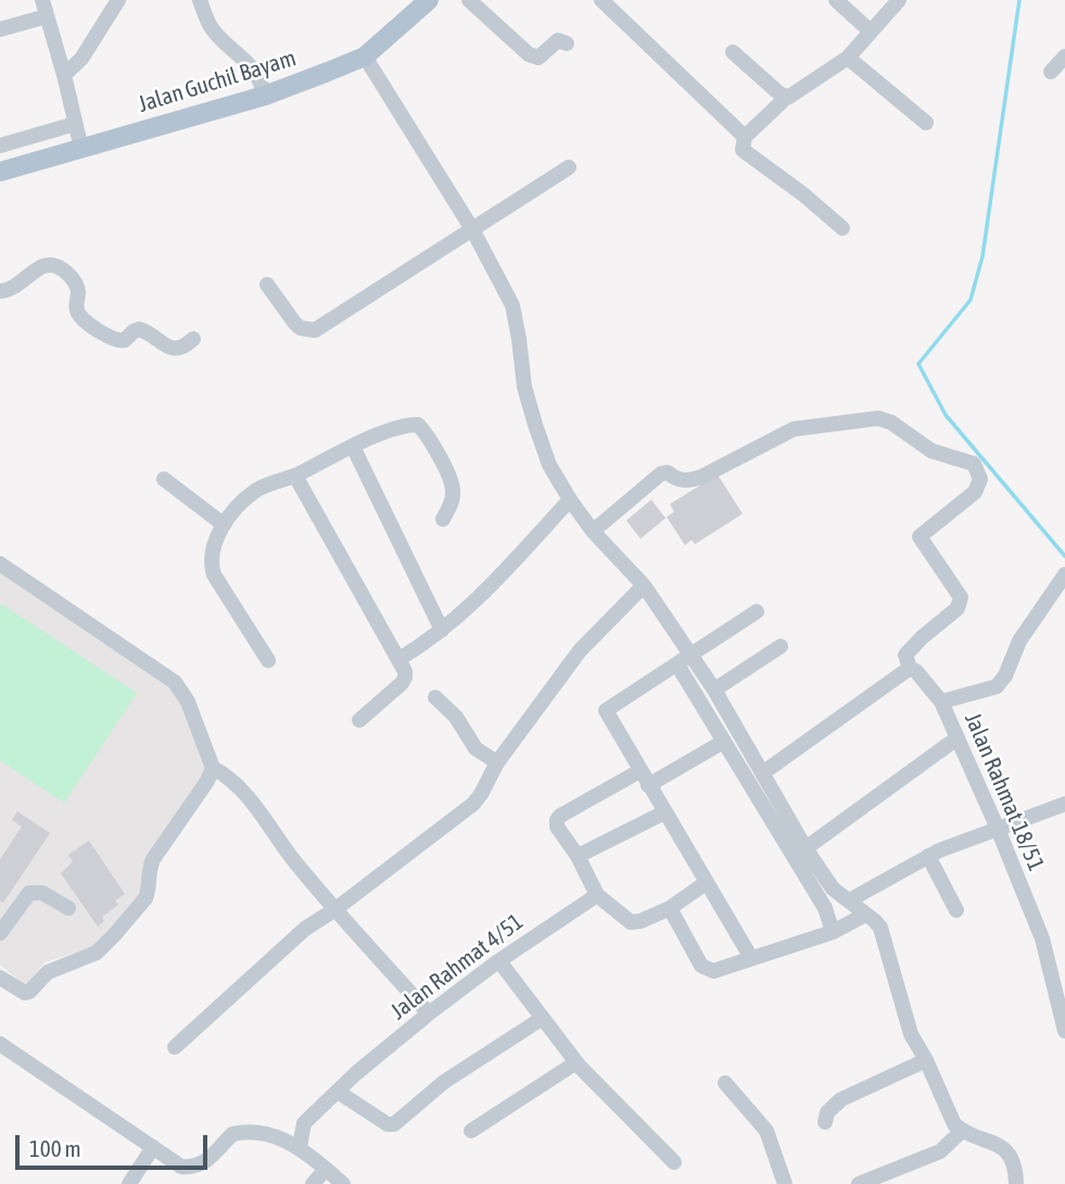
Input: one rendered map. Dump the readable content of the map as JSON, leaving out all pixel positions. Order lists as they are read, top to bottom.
{
  "streets": {
    "main road": ["Jalan Guchil Bayam"],
    "street": ["Jalan Rahmat 18/51", "Jalan Rahmat 4/51"]
  },
  "scale_bar": "100 m"
}
